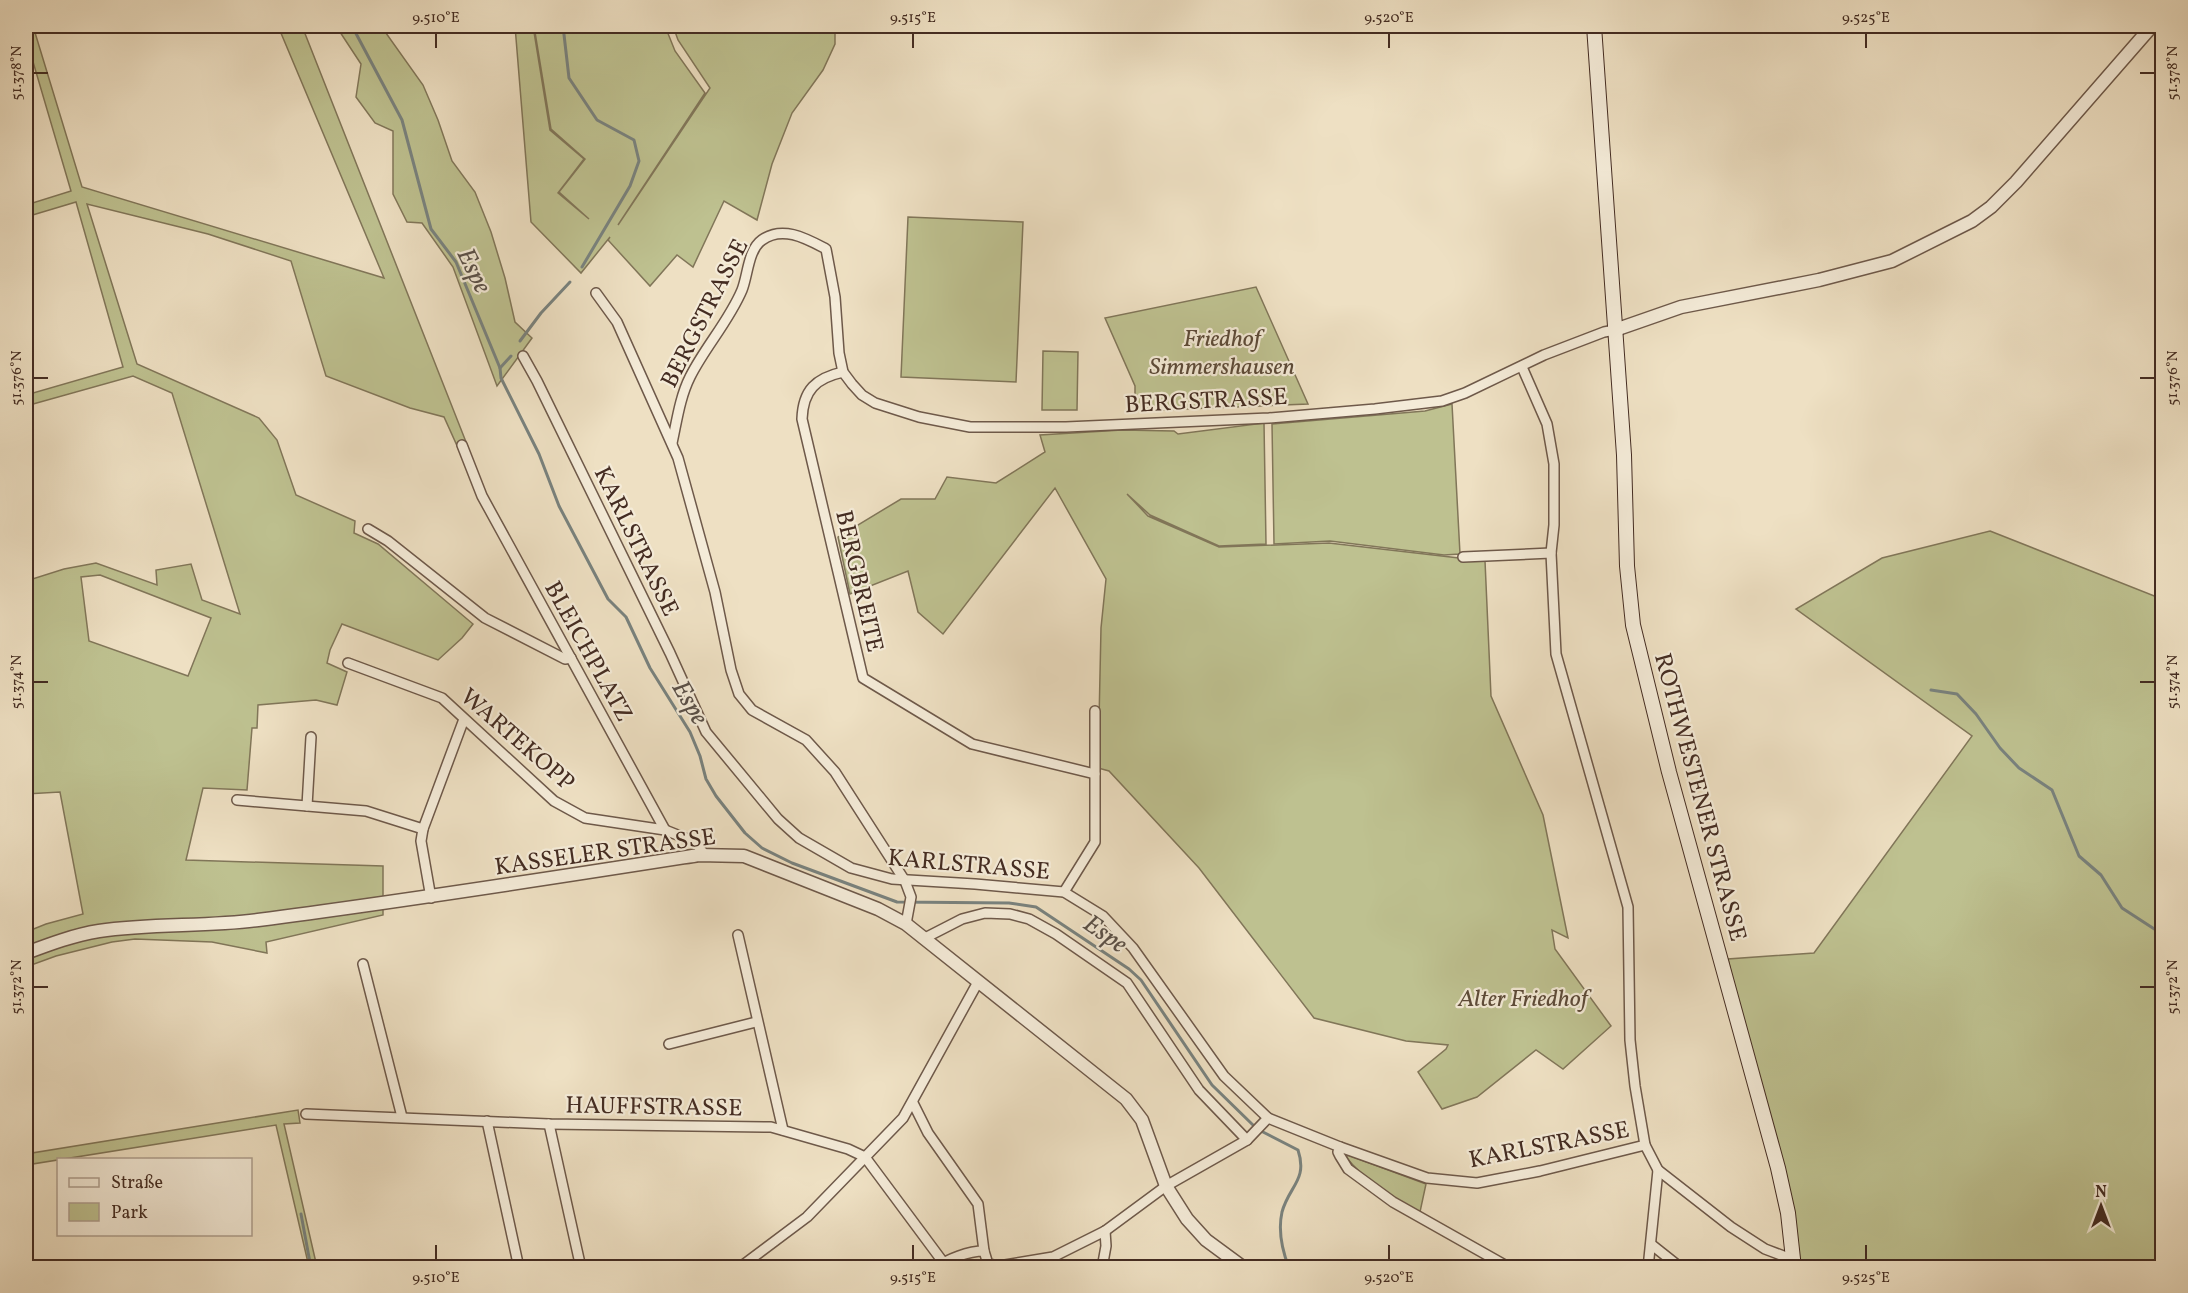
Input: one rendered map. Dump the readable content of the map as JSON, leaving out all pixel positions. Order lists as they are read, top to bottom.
{
  "streets": {
    "main road": ["ROTHWESTENER STRASSE"],
    "street": [
      "BERGSTRASSE",
      "KARLSTRASSE",
      "BERGBREITE",
      "BLEICHPLATZ",
      "WARTEKOPP",
      "KASSELER STRASSE",
      "HAUFFSTRASSE"
    ]
  },
  "crossings": [
    ["BERGSTRASSE", "BERGBREITE"],
    ["BERGSTRASSE", "ROTHWESTENER STRASSE"],
    ["KARLSTRASSE", "ROTHWESTENER STRASSE"],
    ["BLEICHPLATZ", "WARTEKOPP"]
  ],
  "water": ["Espe"],
  "parks": ["Friedhof Simmershausen", "Alter Friedhof"],
  "legend": ["Straße", "Park"],
  "north": "top",
  "coordinates": [
    "9.510°E",
    "9.515°E",
    "9.520°E",
    "9.525°E",
    "51.378°N",
    "51.376°N",
    "51.374°N",
    "51.372°N"
  ]
}
